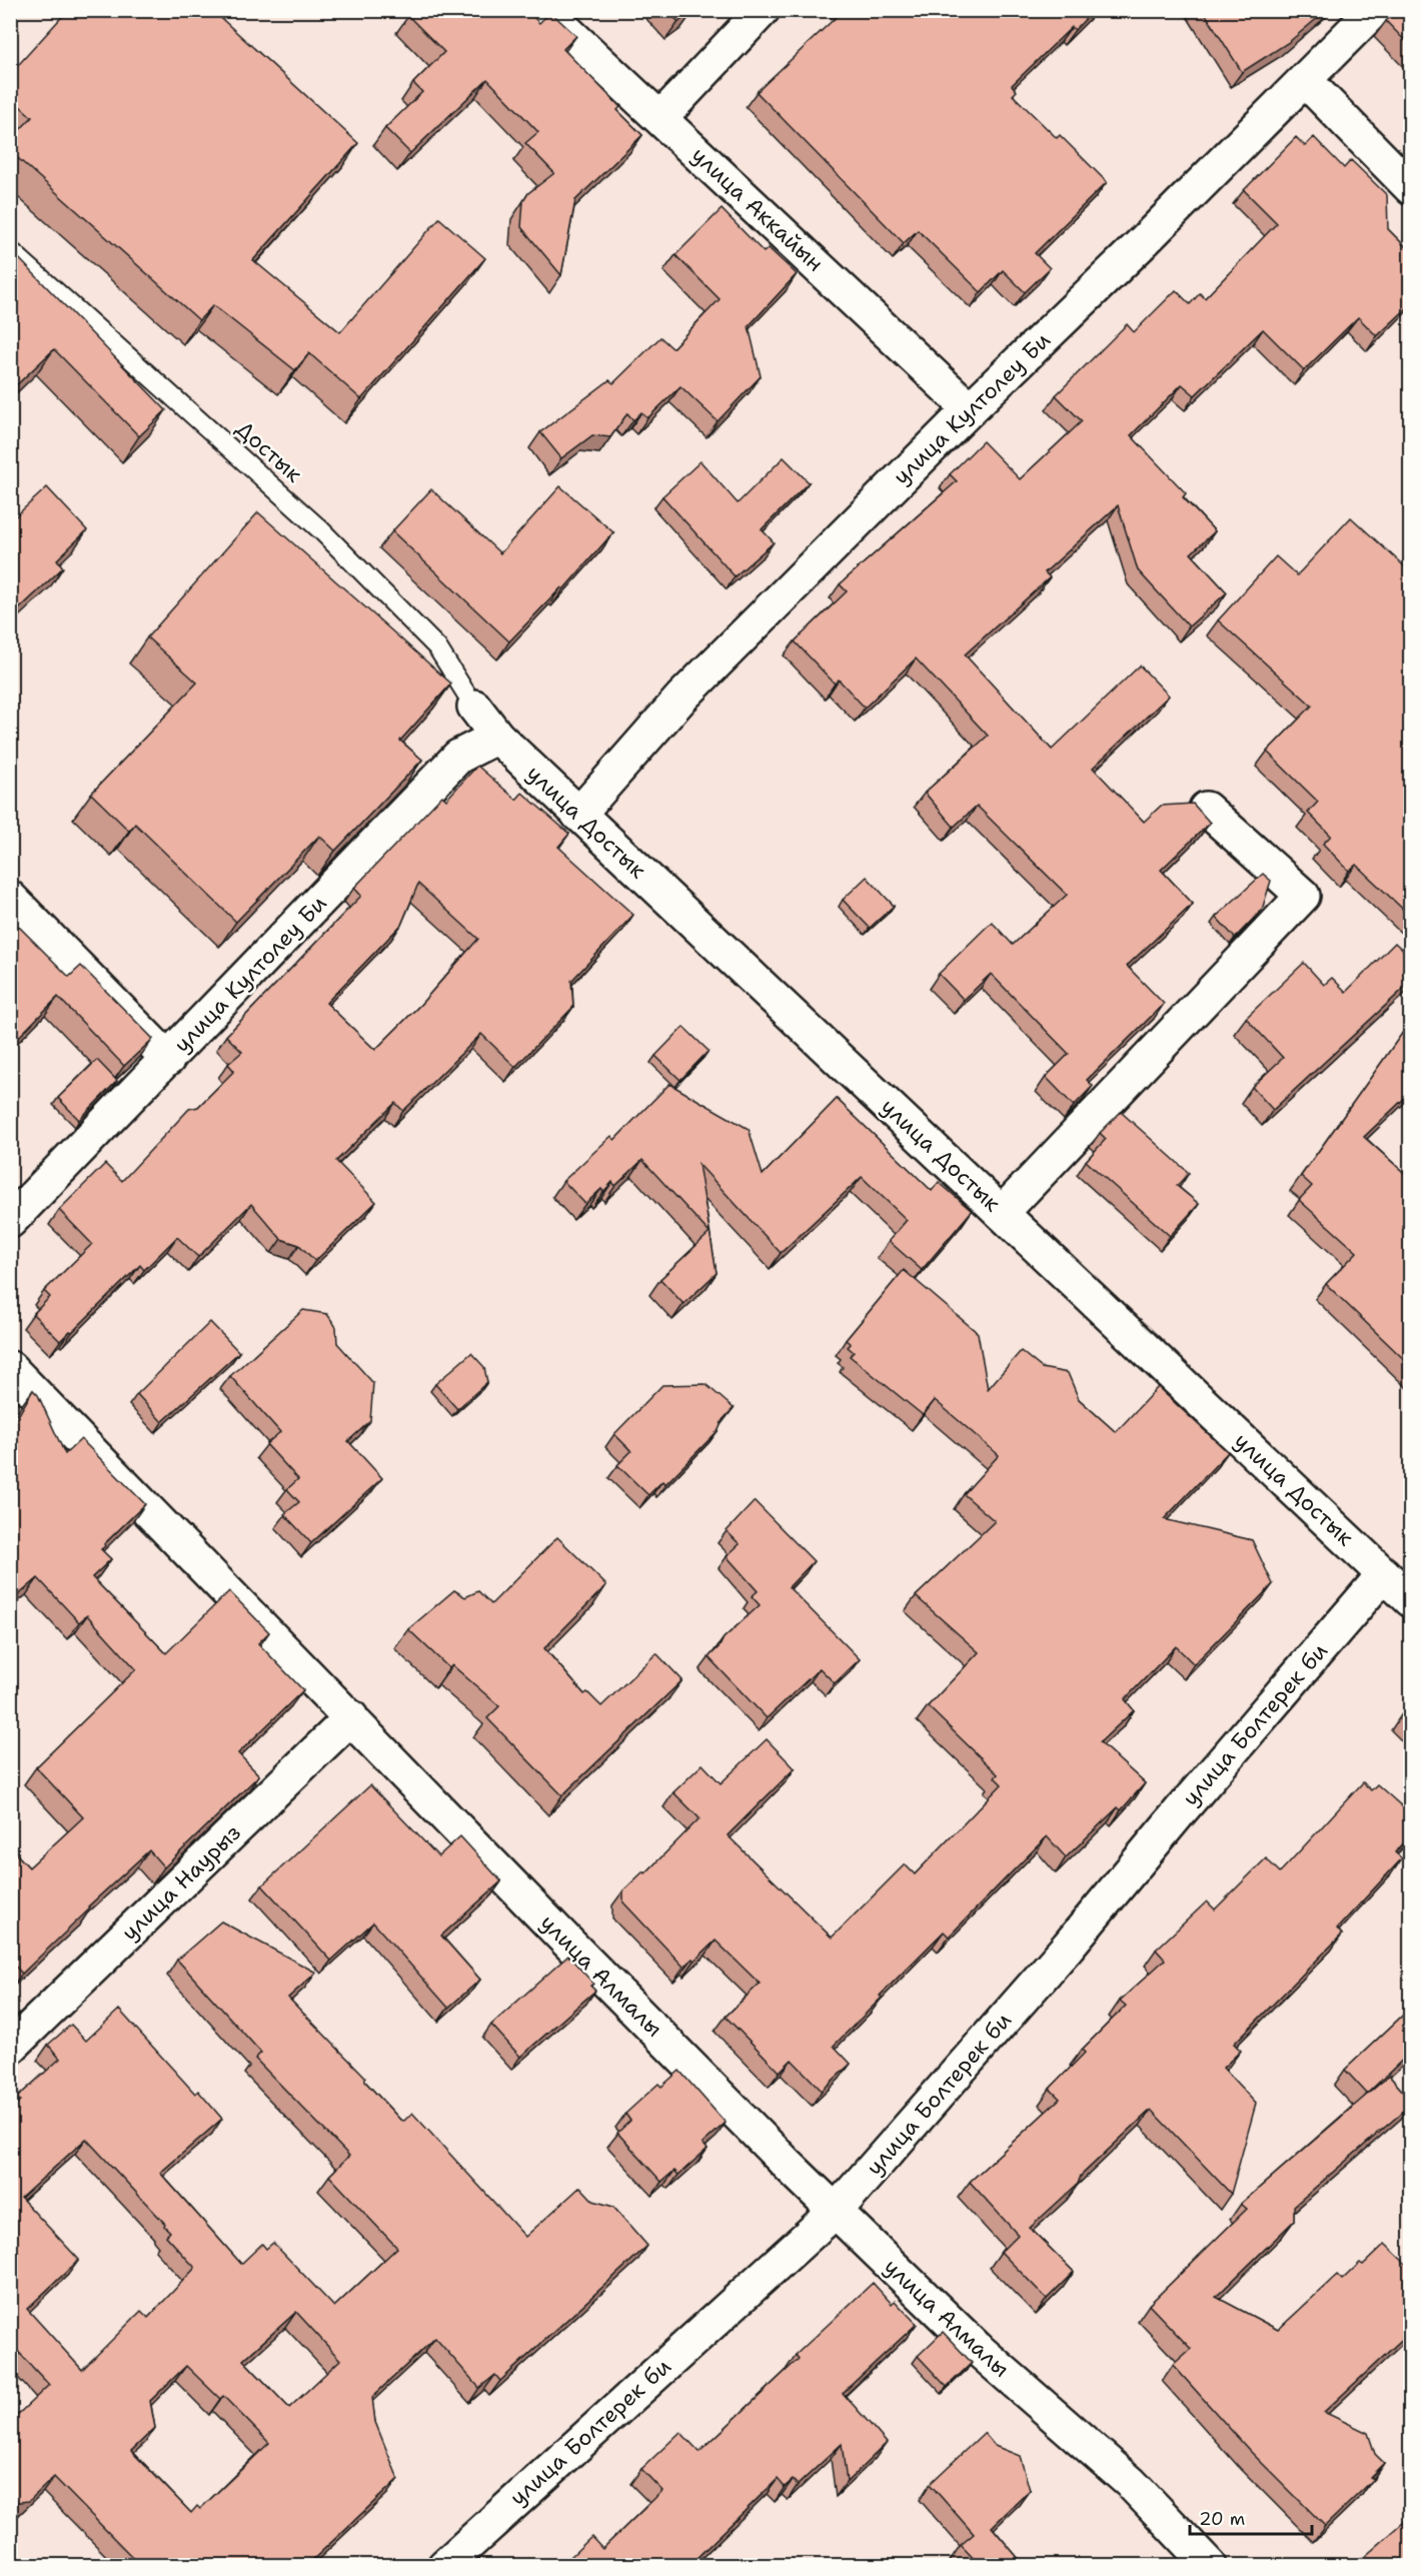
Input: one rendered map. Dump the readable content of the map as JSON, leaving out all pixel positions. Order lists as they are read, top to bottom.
{
  "streets": {
    "street": [
      "улица Аккайын",
      "улица Култолеу Би",
      "улица Достык",
      "улица Болтерек би",
      "улица Наурыз",
      "улица Алмалы"
    ],
    "lane": ["Достык"]
  },
  "crossings": [
    ["улица Аккайын", "улица Култолеу Би"],
    ["улица Култолеу Би", "улица Достык"],
    ["Достык", "улица Достык"],
    ["улица Достык", "улица Болтерек би"],
    ["улица Болтерек би", "улица Алмалы"],
    ["улица Наурыз", "улица Алмалы"]
  ],
  "scale_bar": "20 m"
}
